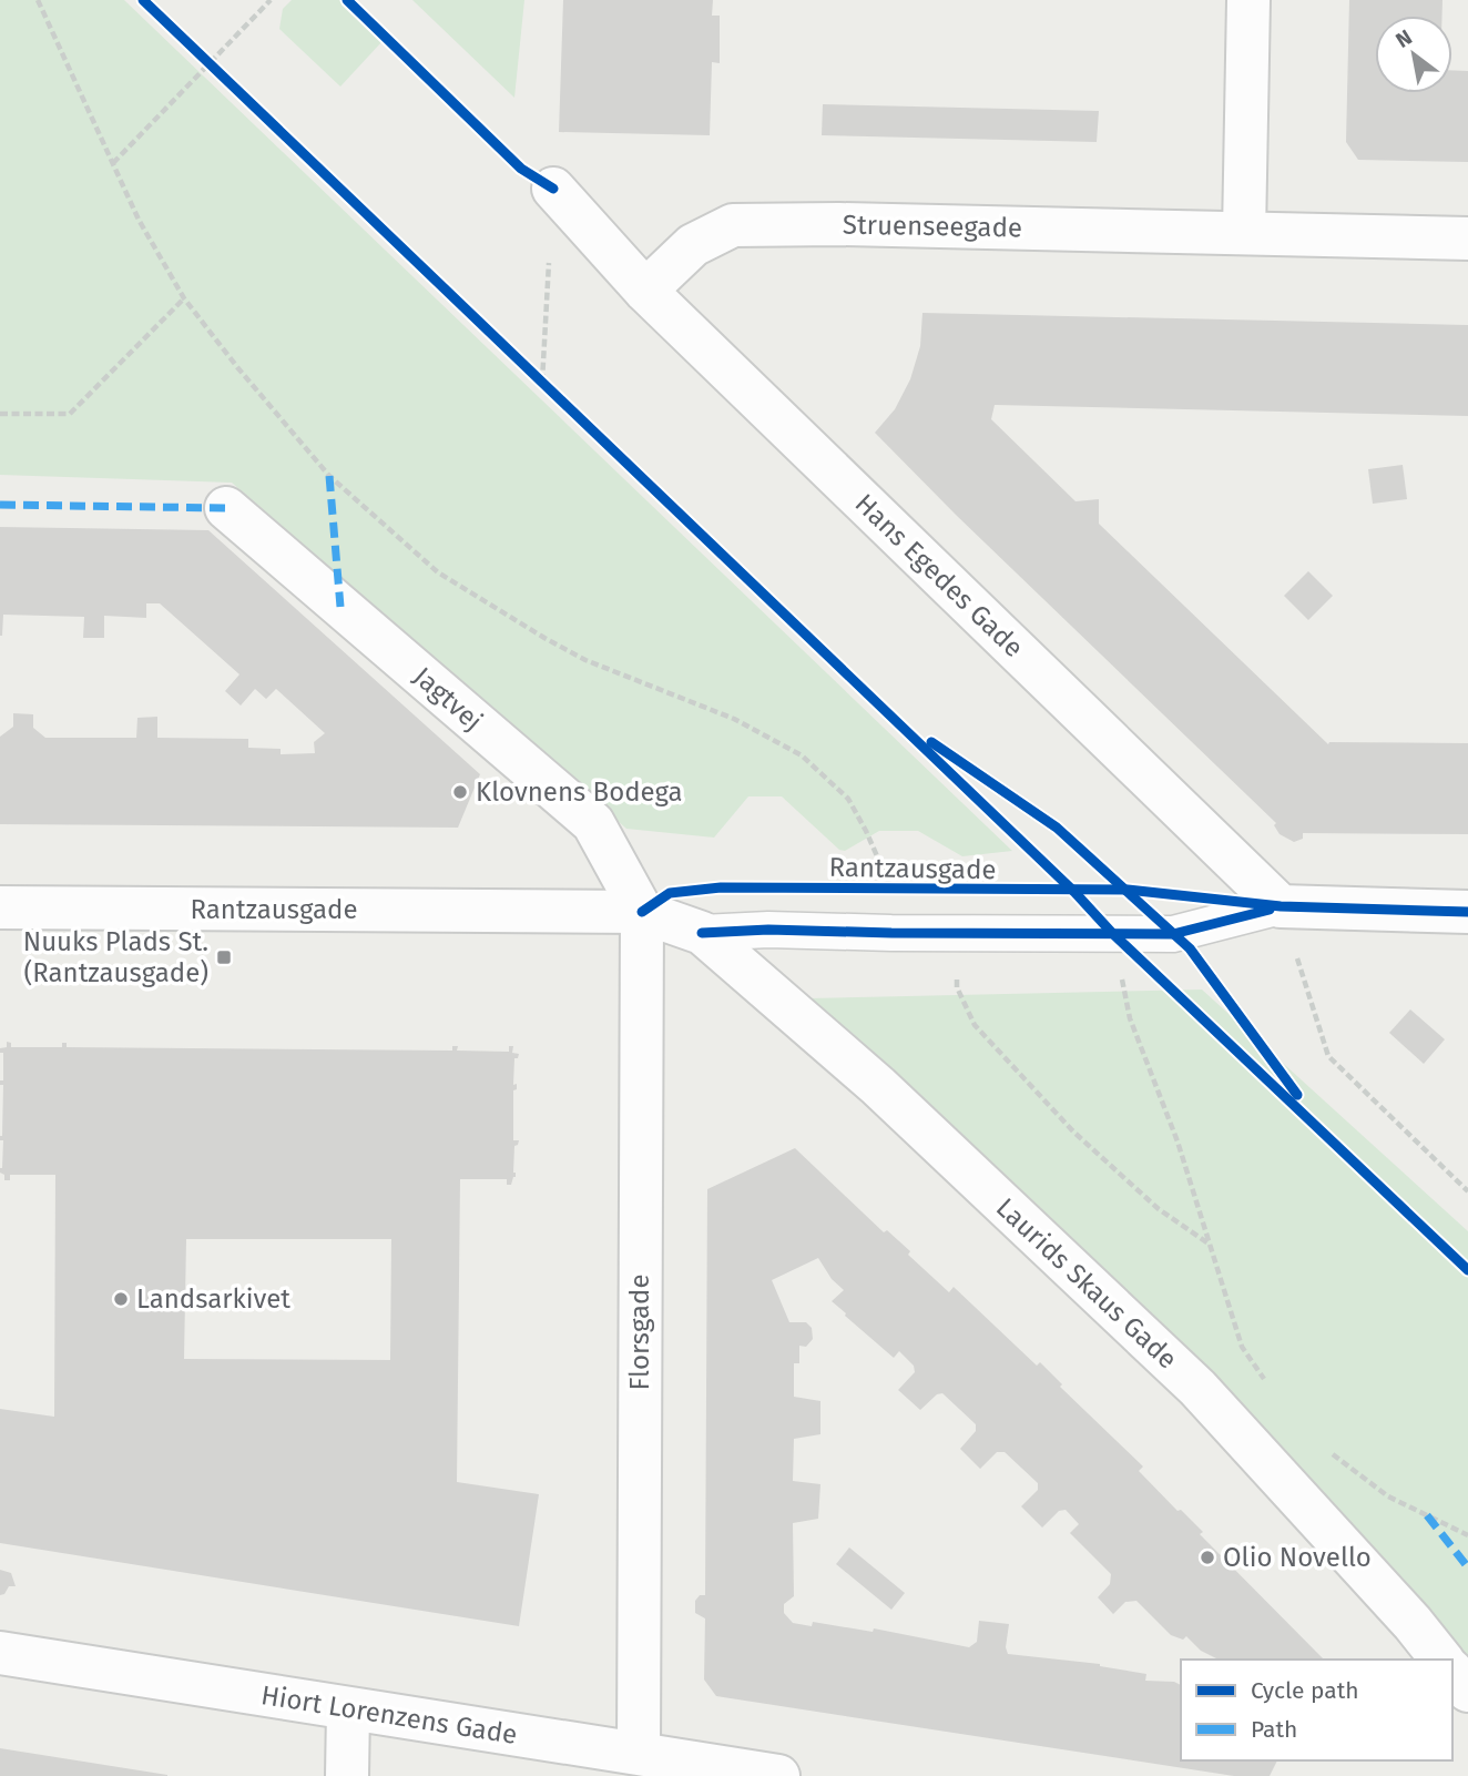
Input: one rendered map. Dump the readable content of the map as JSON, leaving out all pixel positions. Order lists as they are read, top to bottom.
{
  "streets": {
    "street": [
      "Struenseegade",
      "Hans Egedes Gade",
      "Jagtvej",
      "Rantzausgade",
      "Laurids Skaus Gade",
      "Florsgade",
      "Hiort Lorenzens Gade"
    ]
  },
  "crossings": [
    ["Struenseegade", "Hans Egedes Gade"],
    ["Hans Egedes Gade", "Rantzausgade"],
    ["Jagtvej", "Rantzausgade"],
    ["Jagtvej", "Florsgade"],
    ["Rantzausgade", "Laurids Skaus Gade"],
    ["Rantzausgade", "Florsgade"],
    ["Florsgade", "Hiort Lorenzens Gade"]
  ],
  "places": {
    "other": ["Klovnens Bodega", "Landsarkivet", "Olio Novello"],
    "transit": ["Nuuks Plads St. (Rantzausgade)"]
  },
  "legend": ["Cycle path", "Path"],
  "north": "top left"
}
